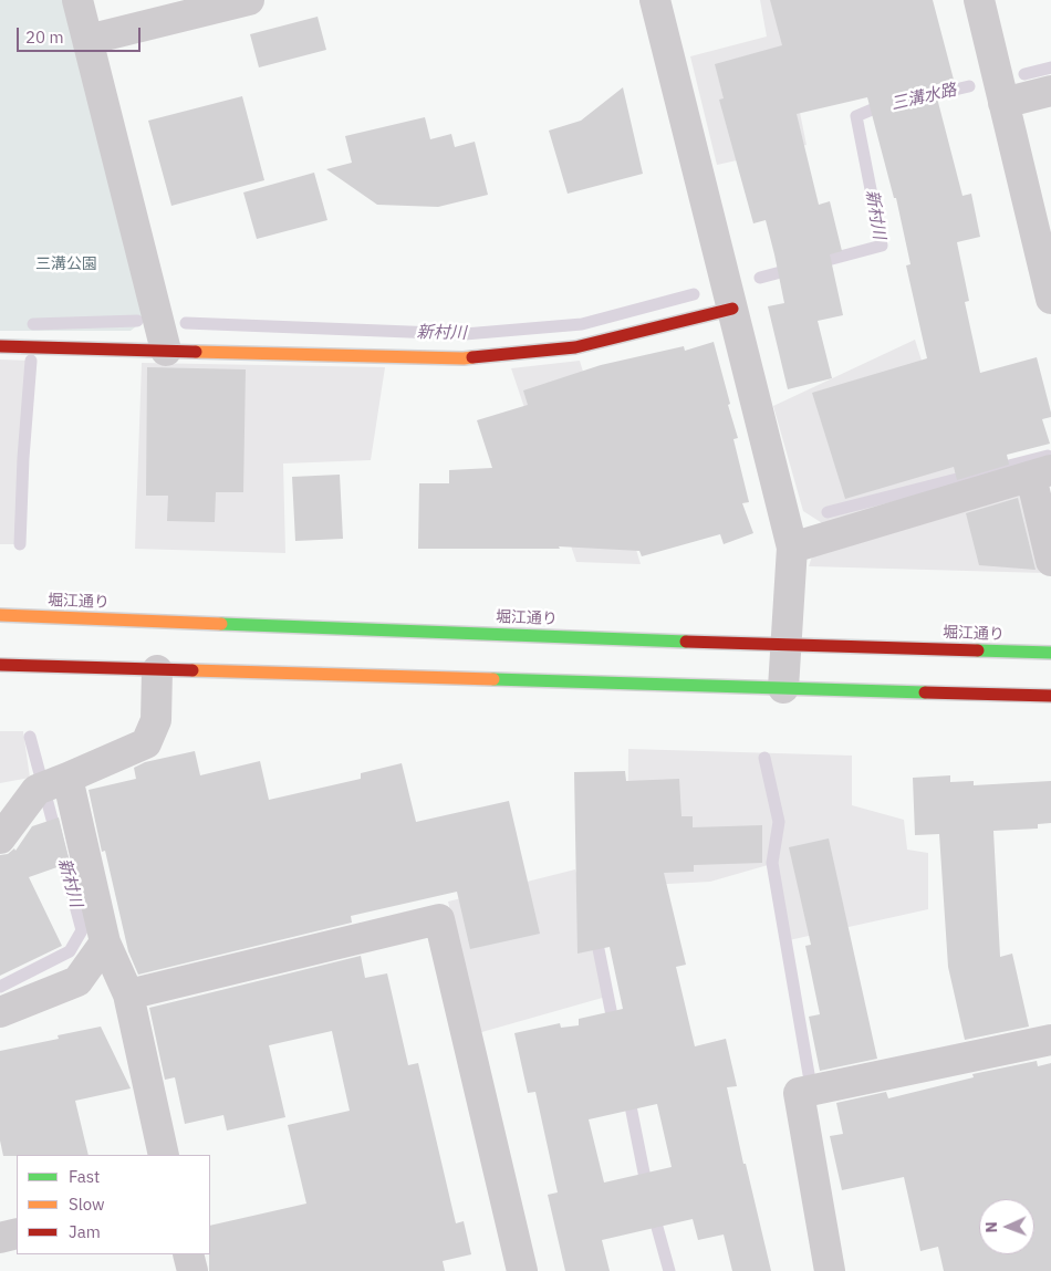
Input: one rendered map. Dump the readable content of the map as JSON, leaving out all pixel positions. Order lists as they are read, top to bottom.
{
  "streets": {
    "main road": ["堀江通り"]
  },
  "water": ["三溝水路", "新村川"],
  "parks": ["三溝公園"],
  "legend": ["Fast", "Slow", "Jam"],
  "scale_bar": "20 m",
  "north": "left"
}
